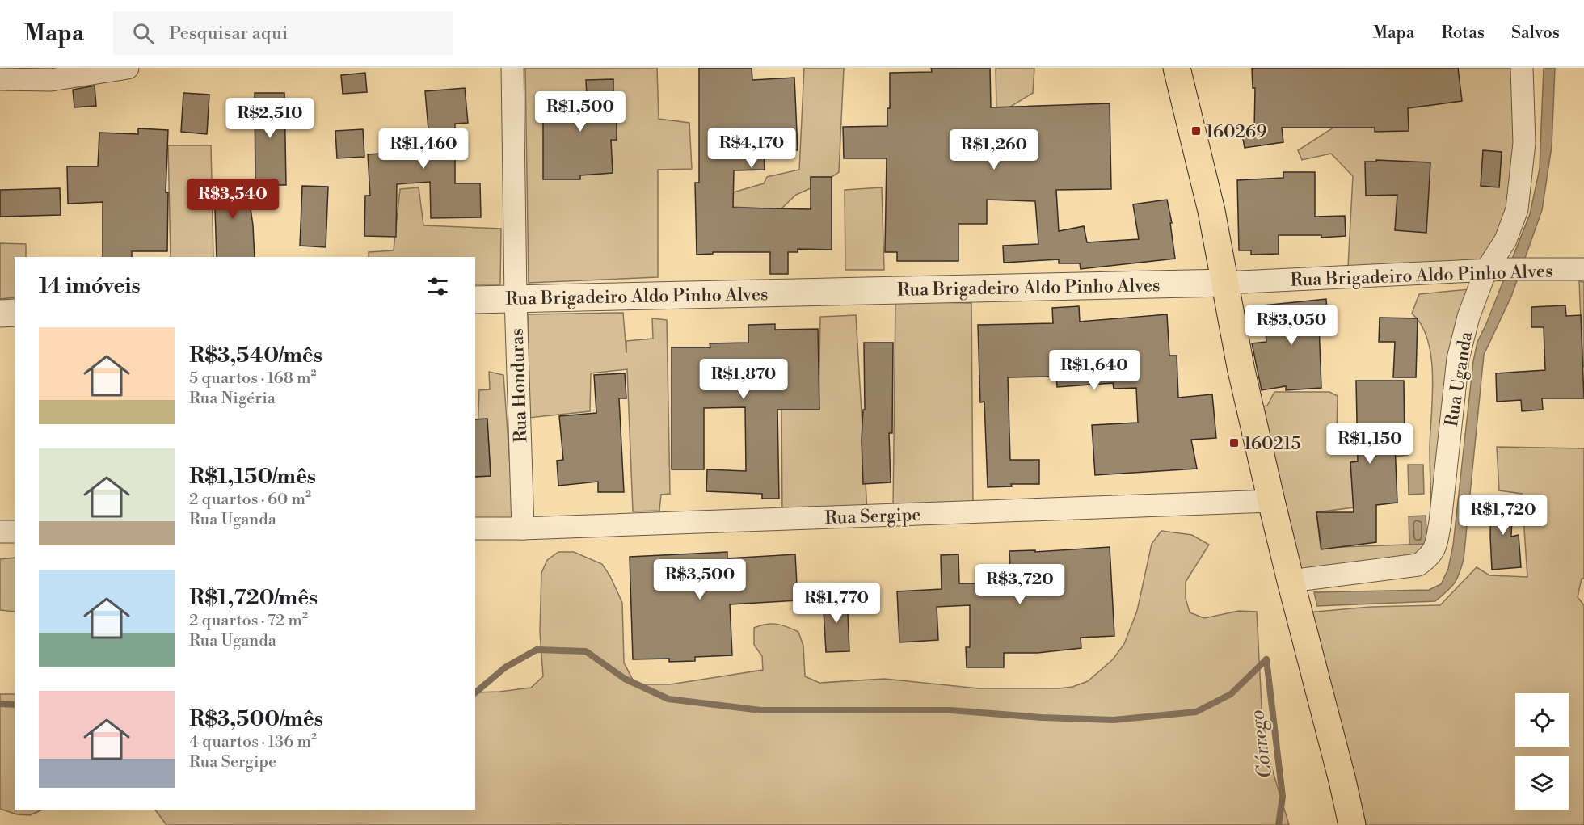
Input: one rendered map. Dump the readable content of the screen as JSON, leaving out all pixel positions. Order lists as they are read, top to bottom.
{
  "streets": {
    "street": [
      "Rua Brigadeiro Aldo Pinho Alves",
      "Rua Uganda",
      "Rua Honduras",
      "Rua Sergipe"
    ]
  },
  "crossings": [
    ["Rua Brigadeiro Aldo Pinho Alves", "Rua Uganda"],
    ["Rua Brigadeiro Aldo Pinho Alves", "Rua Honduras"],
    ["Rua Honduras", "Rua Sergipe"]
  ],
  "water": ["Córrego"],
  "places": {
    "transit": ["160269", "160215"]
  },
  "page": {
    "header": "Mapa",
    "search": "Pesquisar aqui",
    "nav": ["Mapa", "Rotas", "Salvos"],
    "price": [
      "R$1,500",
      "R$2,510",
      "R$4,170",
      "R$1,460",
      "R$1,260",
      "R$3,540",
      "R$3,050",
      "R$1,640",
      "R$1,870",
      "R$1,150",
      "R$1,720",
      "R$3,500",
      "R$3,720",
      "R$1,770"
    ],
    "heading": "14 imóveis",
    "list": [
      {
        "name": "R$3,540/mês",
        "note": "5 quartos · 168 m² · Rua Nigéria"
      },
      {
        "name": "R$1,150/mês",
        "note": "2 quartos · 60 m² · Rua Uganda"
      },
      {
        "name": "R$1,720/mês",
        "note": "2 quartos · 72 m² · Rua Uganda"
      },
      {
        "name": "R$3,500/mês",
        "note": "4 quartos · 136 m² · Rua Sergipe"
      }
    ]
  }
}
